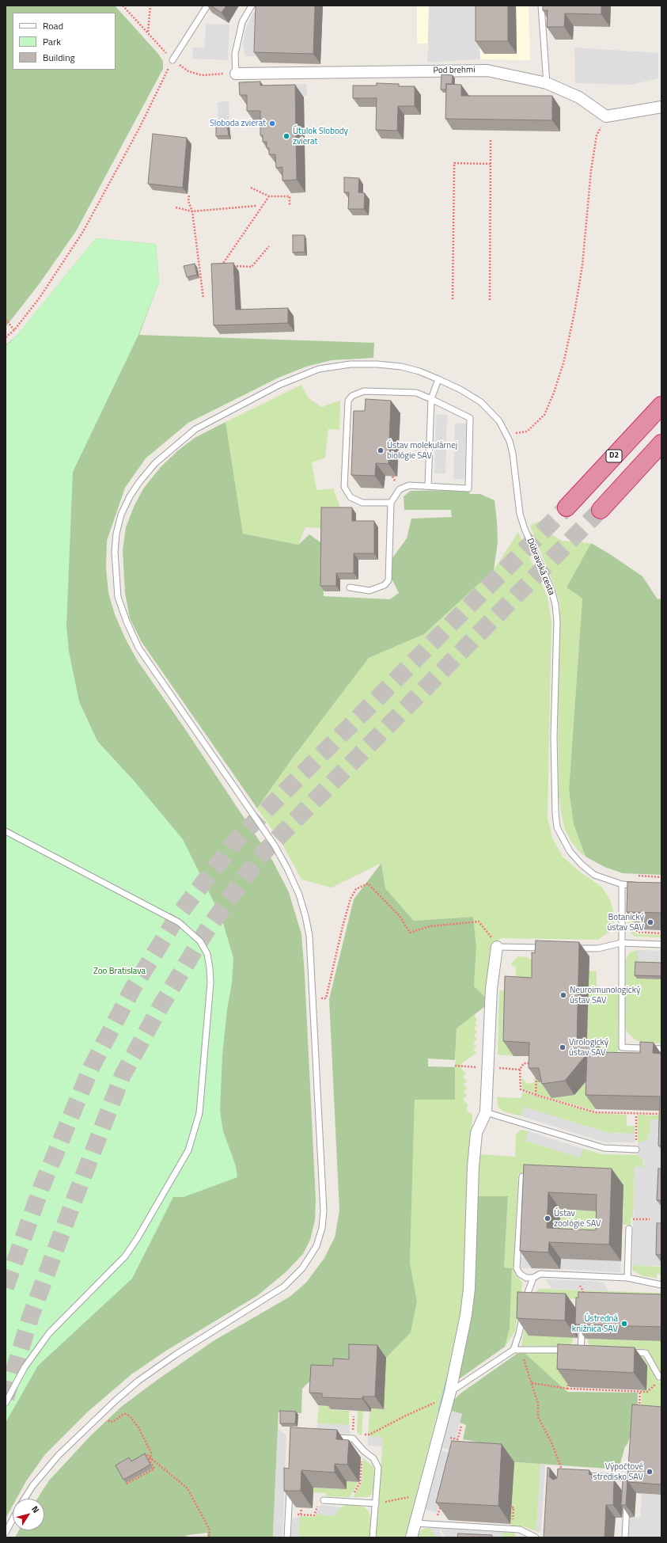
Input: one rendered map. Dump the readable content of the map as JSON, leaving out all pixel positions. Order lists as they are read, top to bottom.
{
  "streets": {
    "highway": ["D2"],
    "street": ["Pod brehmi"],
    "lane": ["Dúbravská cesta"]
  },
  "parks": ["Zoo Bratislava"],
  "places": [
    "Sloboda zvierat",
    "Útulok Slobody zvierat",
    "Ústav molekulárnej biológie SAV",
    "Botanický ústav SAV",
    "Neuroimunologický ústav SAV",
    "Virologický ústav SAV",
    "Ústav zoológie SAV",
    "Ústredná knižnica SAV",
    "Výpočtové stredisko SAV"
  ],
  "legend": ["Road", "Park", "Building"],
  "north": "top right"
}
